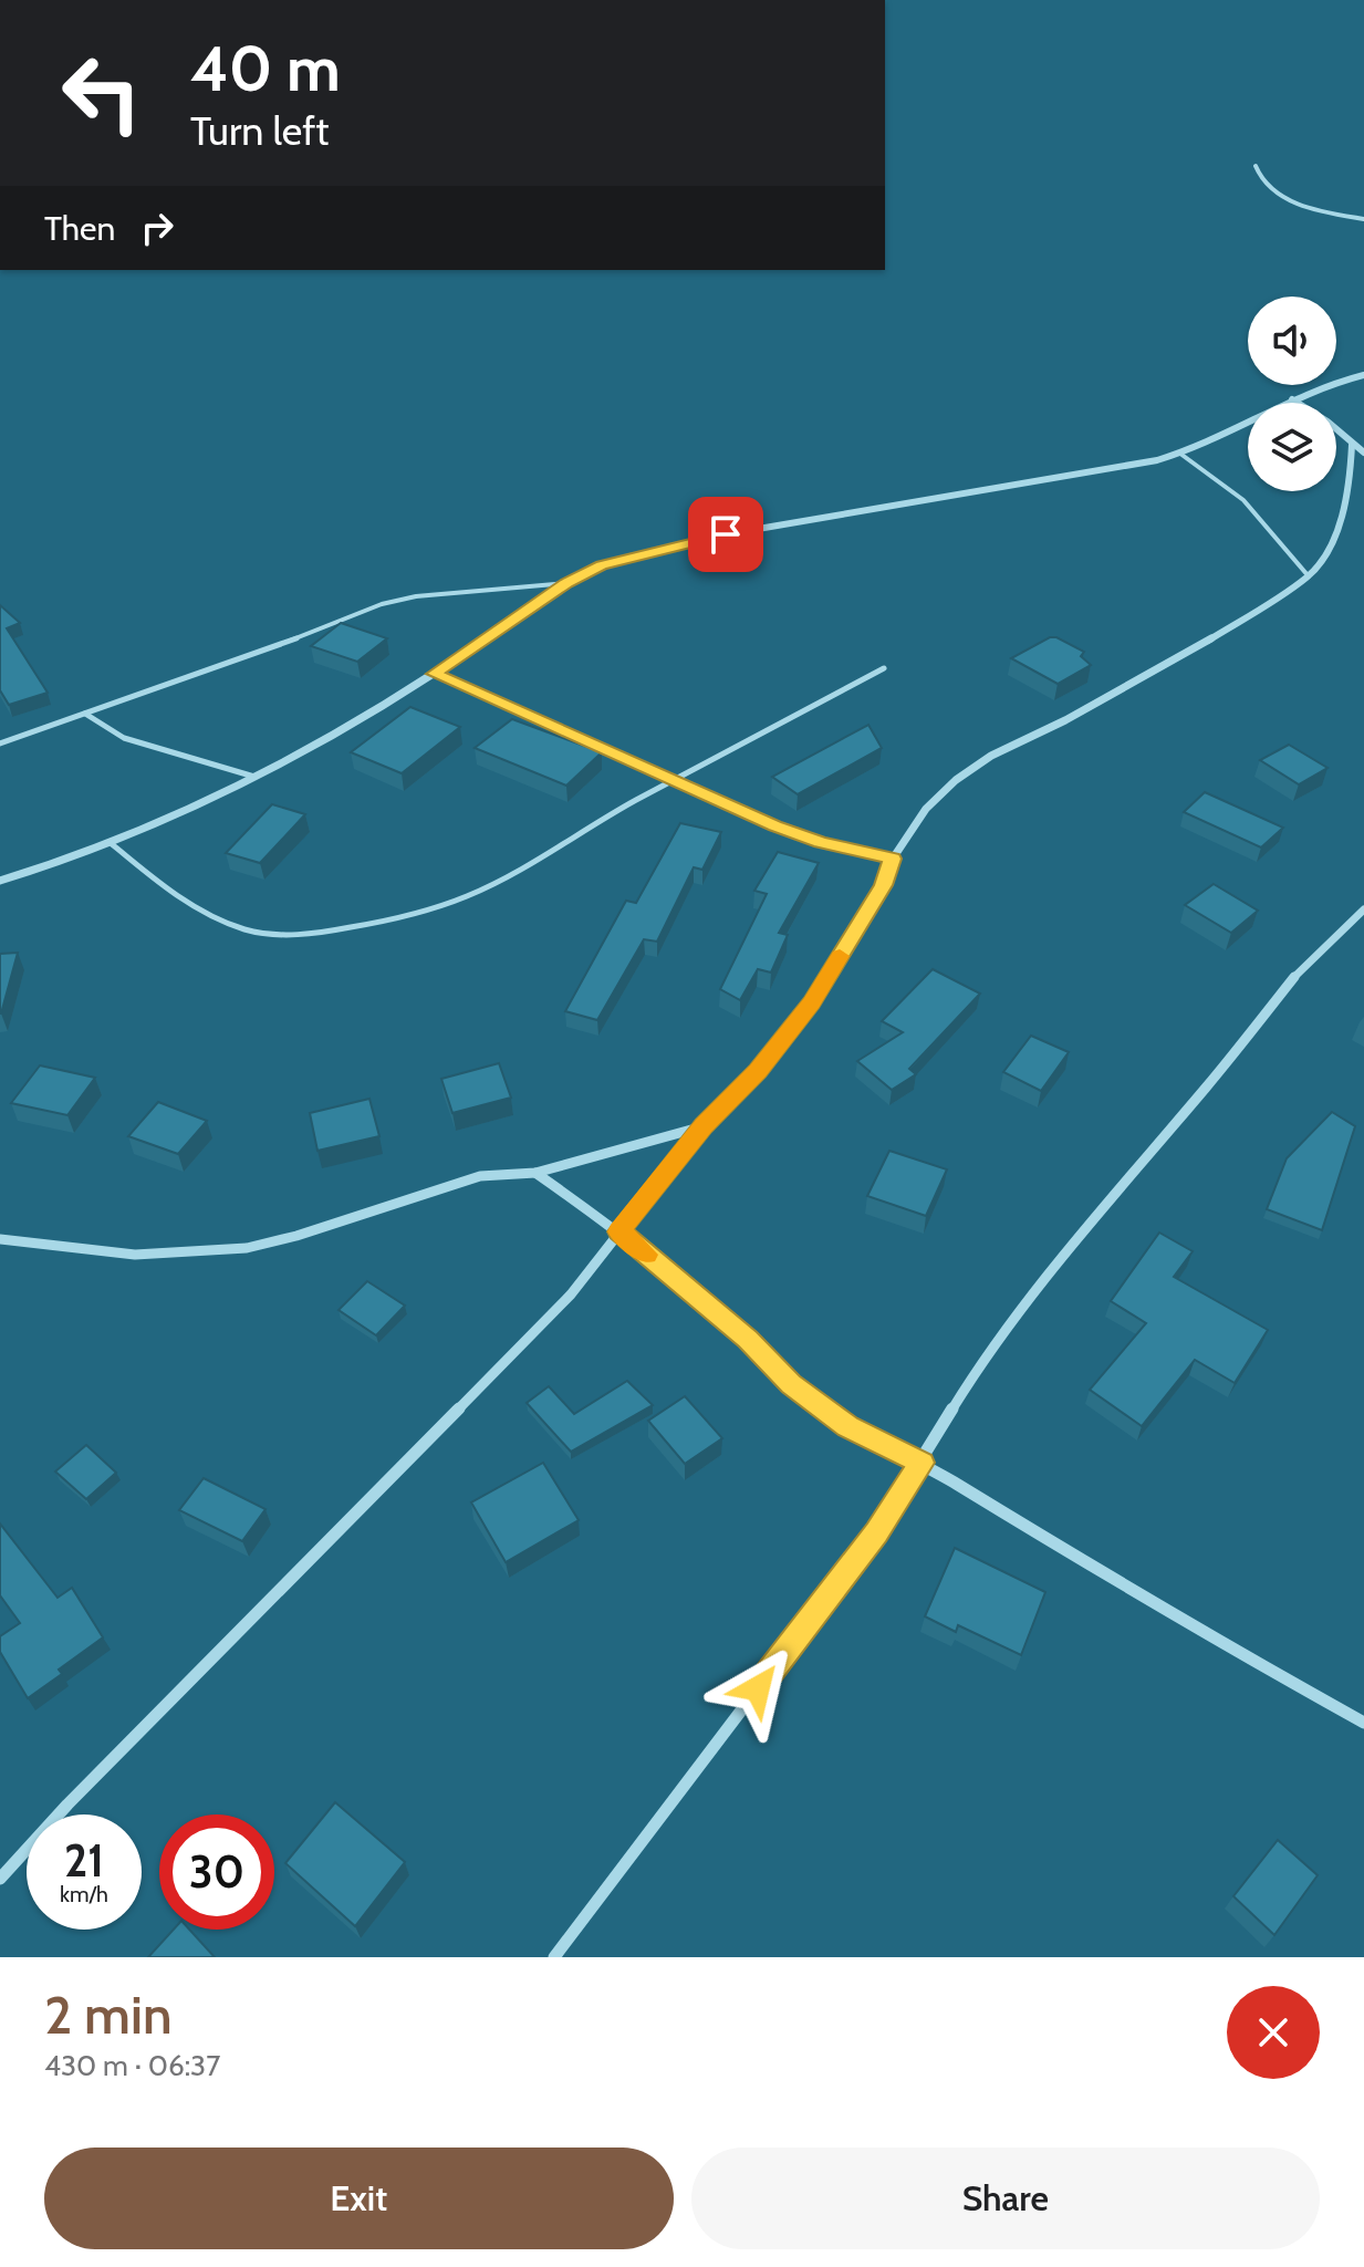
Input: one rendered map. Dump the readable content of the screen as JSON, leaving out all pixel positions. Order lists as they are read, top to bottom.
{
  "page": {
    "turn": ["40 m", "Turn left"],
    "then": "Then",
    "speed": "21 km/h",
    "limit": "30",
    "heading": ["2 min", "430 m · 06:37"],
    "buttons": ["Exit", "Share"]
  }
}
